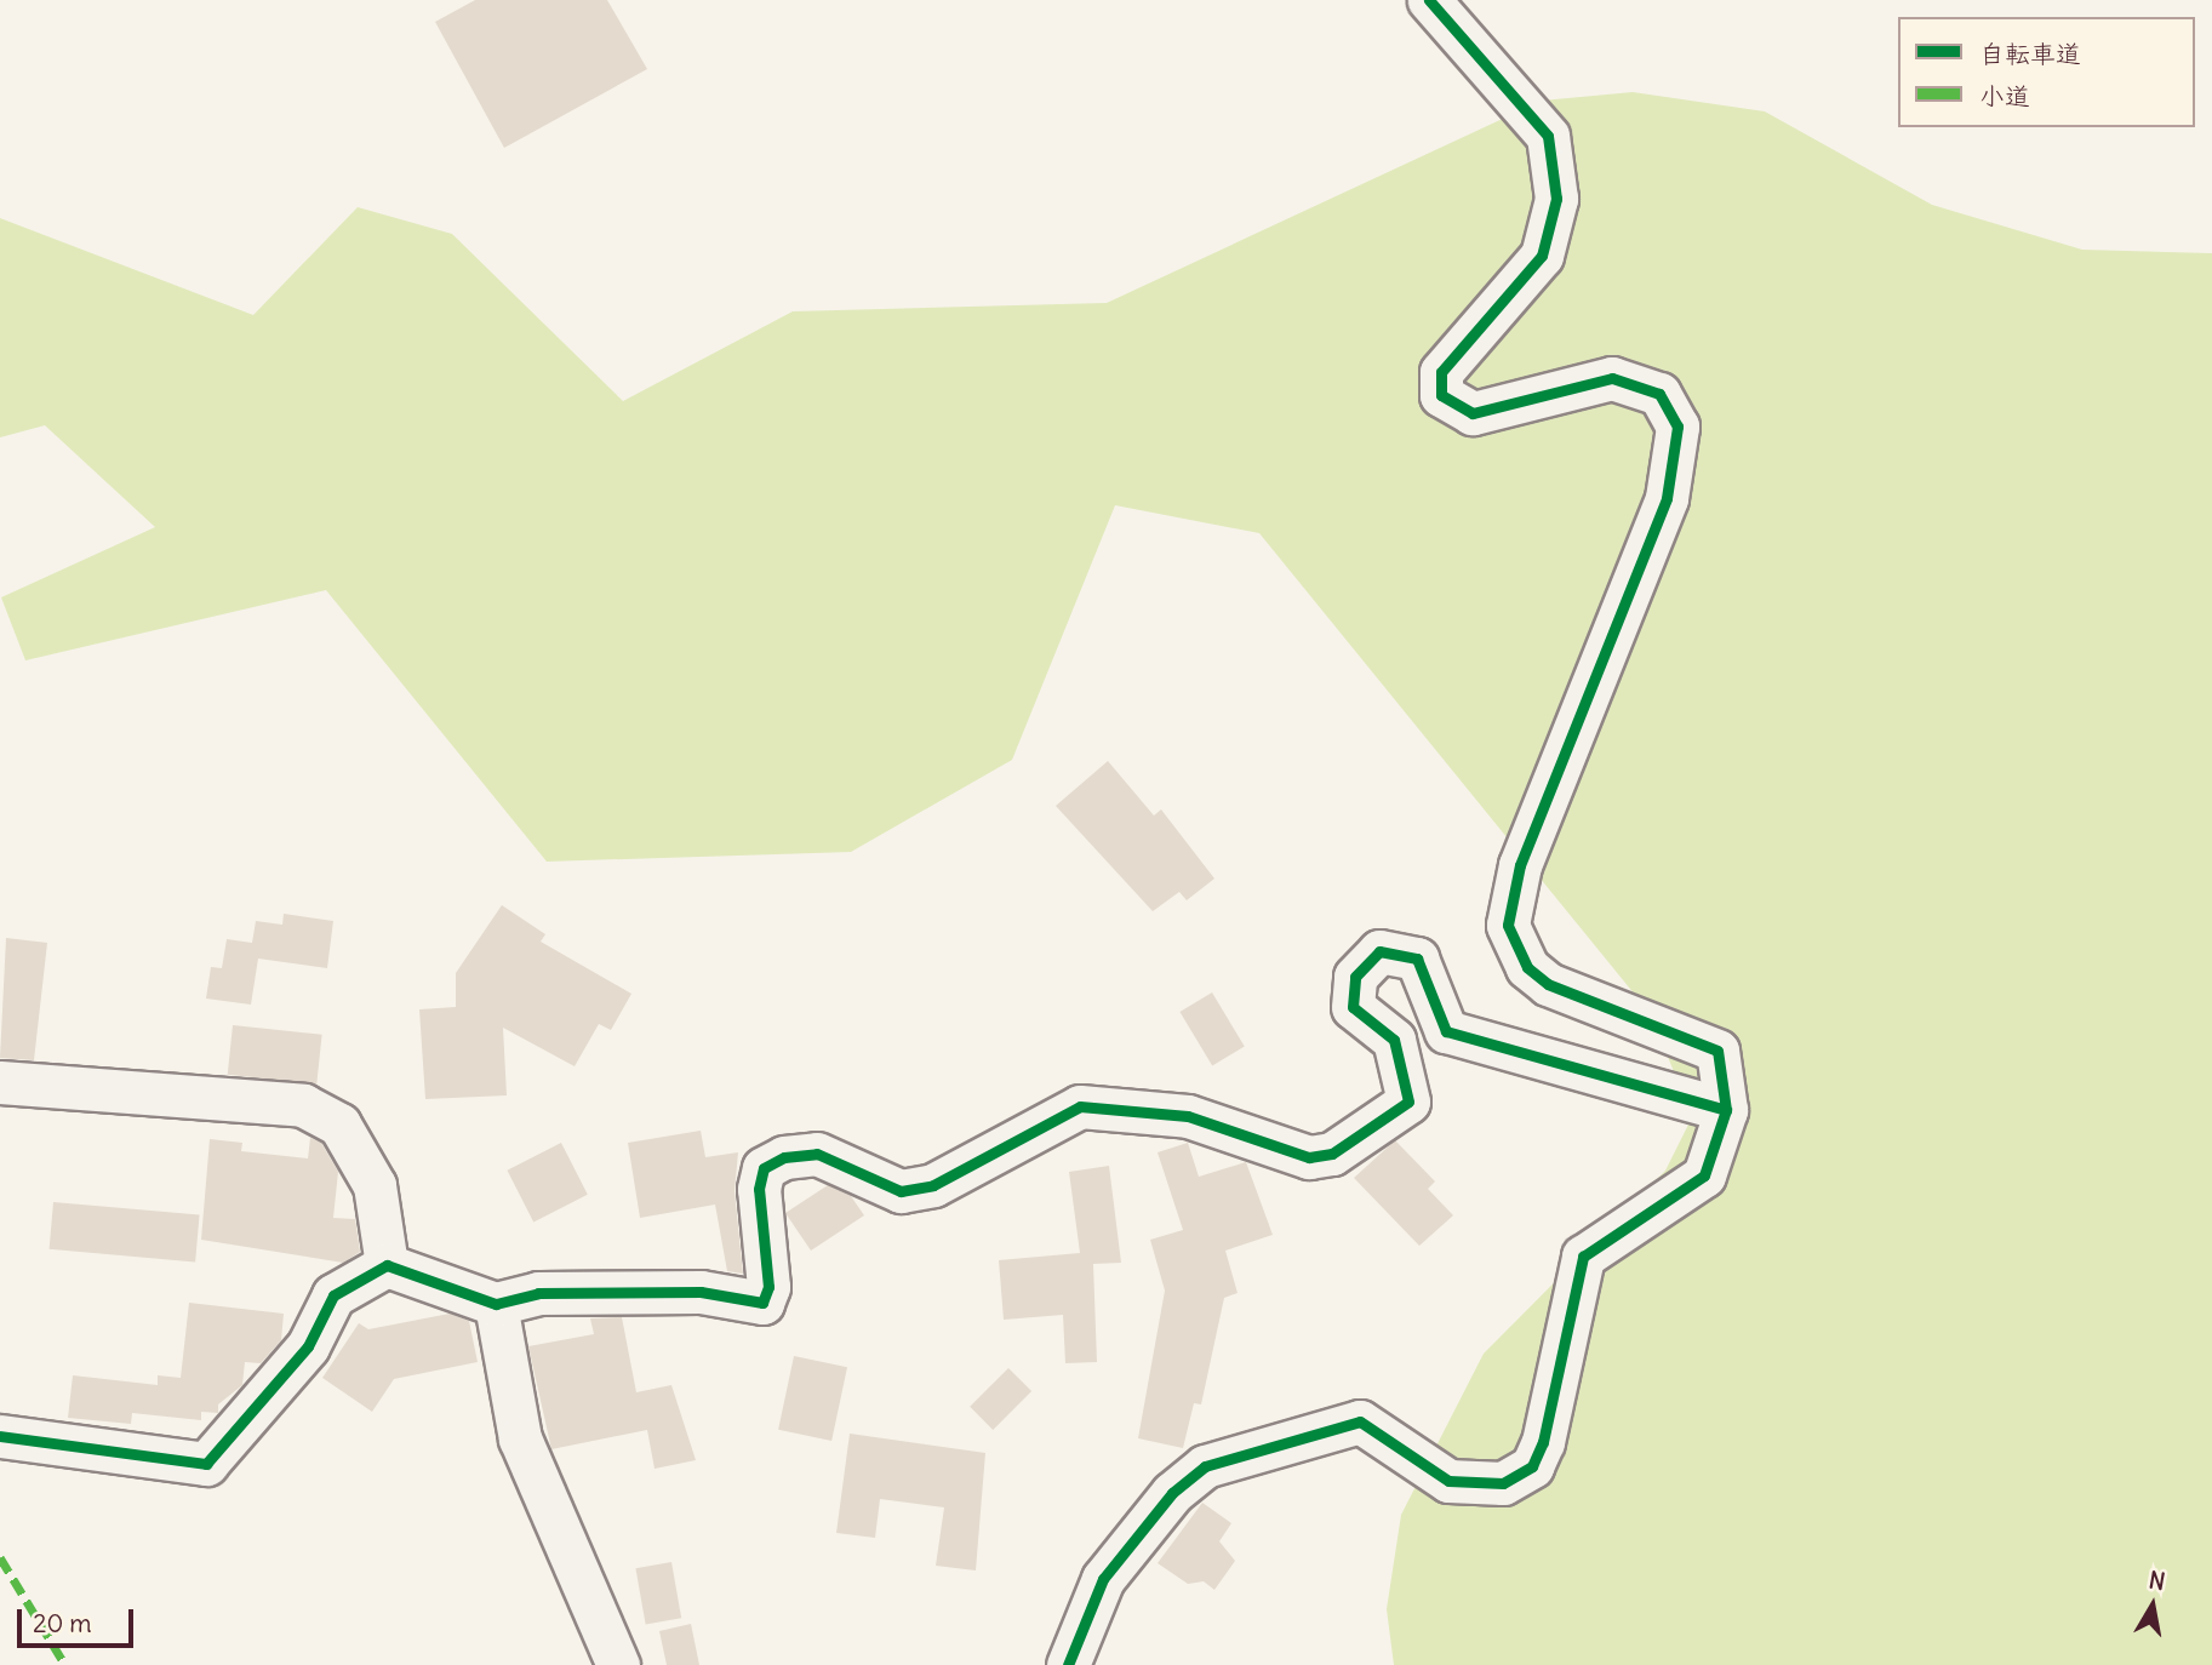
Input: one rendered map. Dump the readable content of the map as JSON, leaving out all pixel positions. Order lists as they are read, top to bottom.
{
  "legend": ["自転車道", "小道"],
  "scale_bar": "20 m",
  "north": "top"
}
